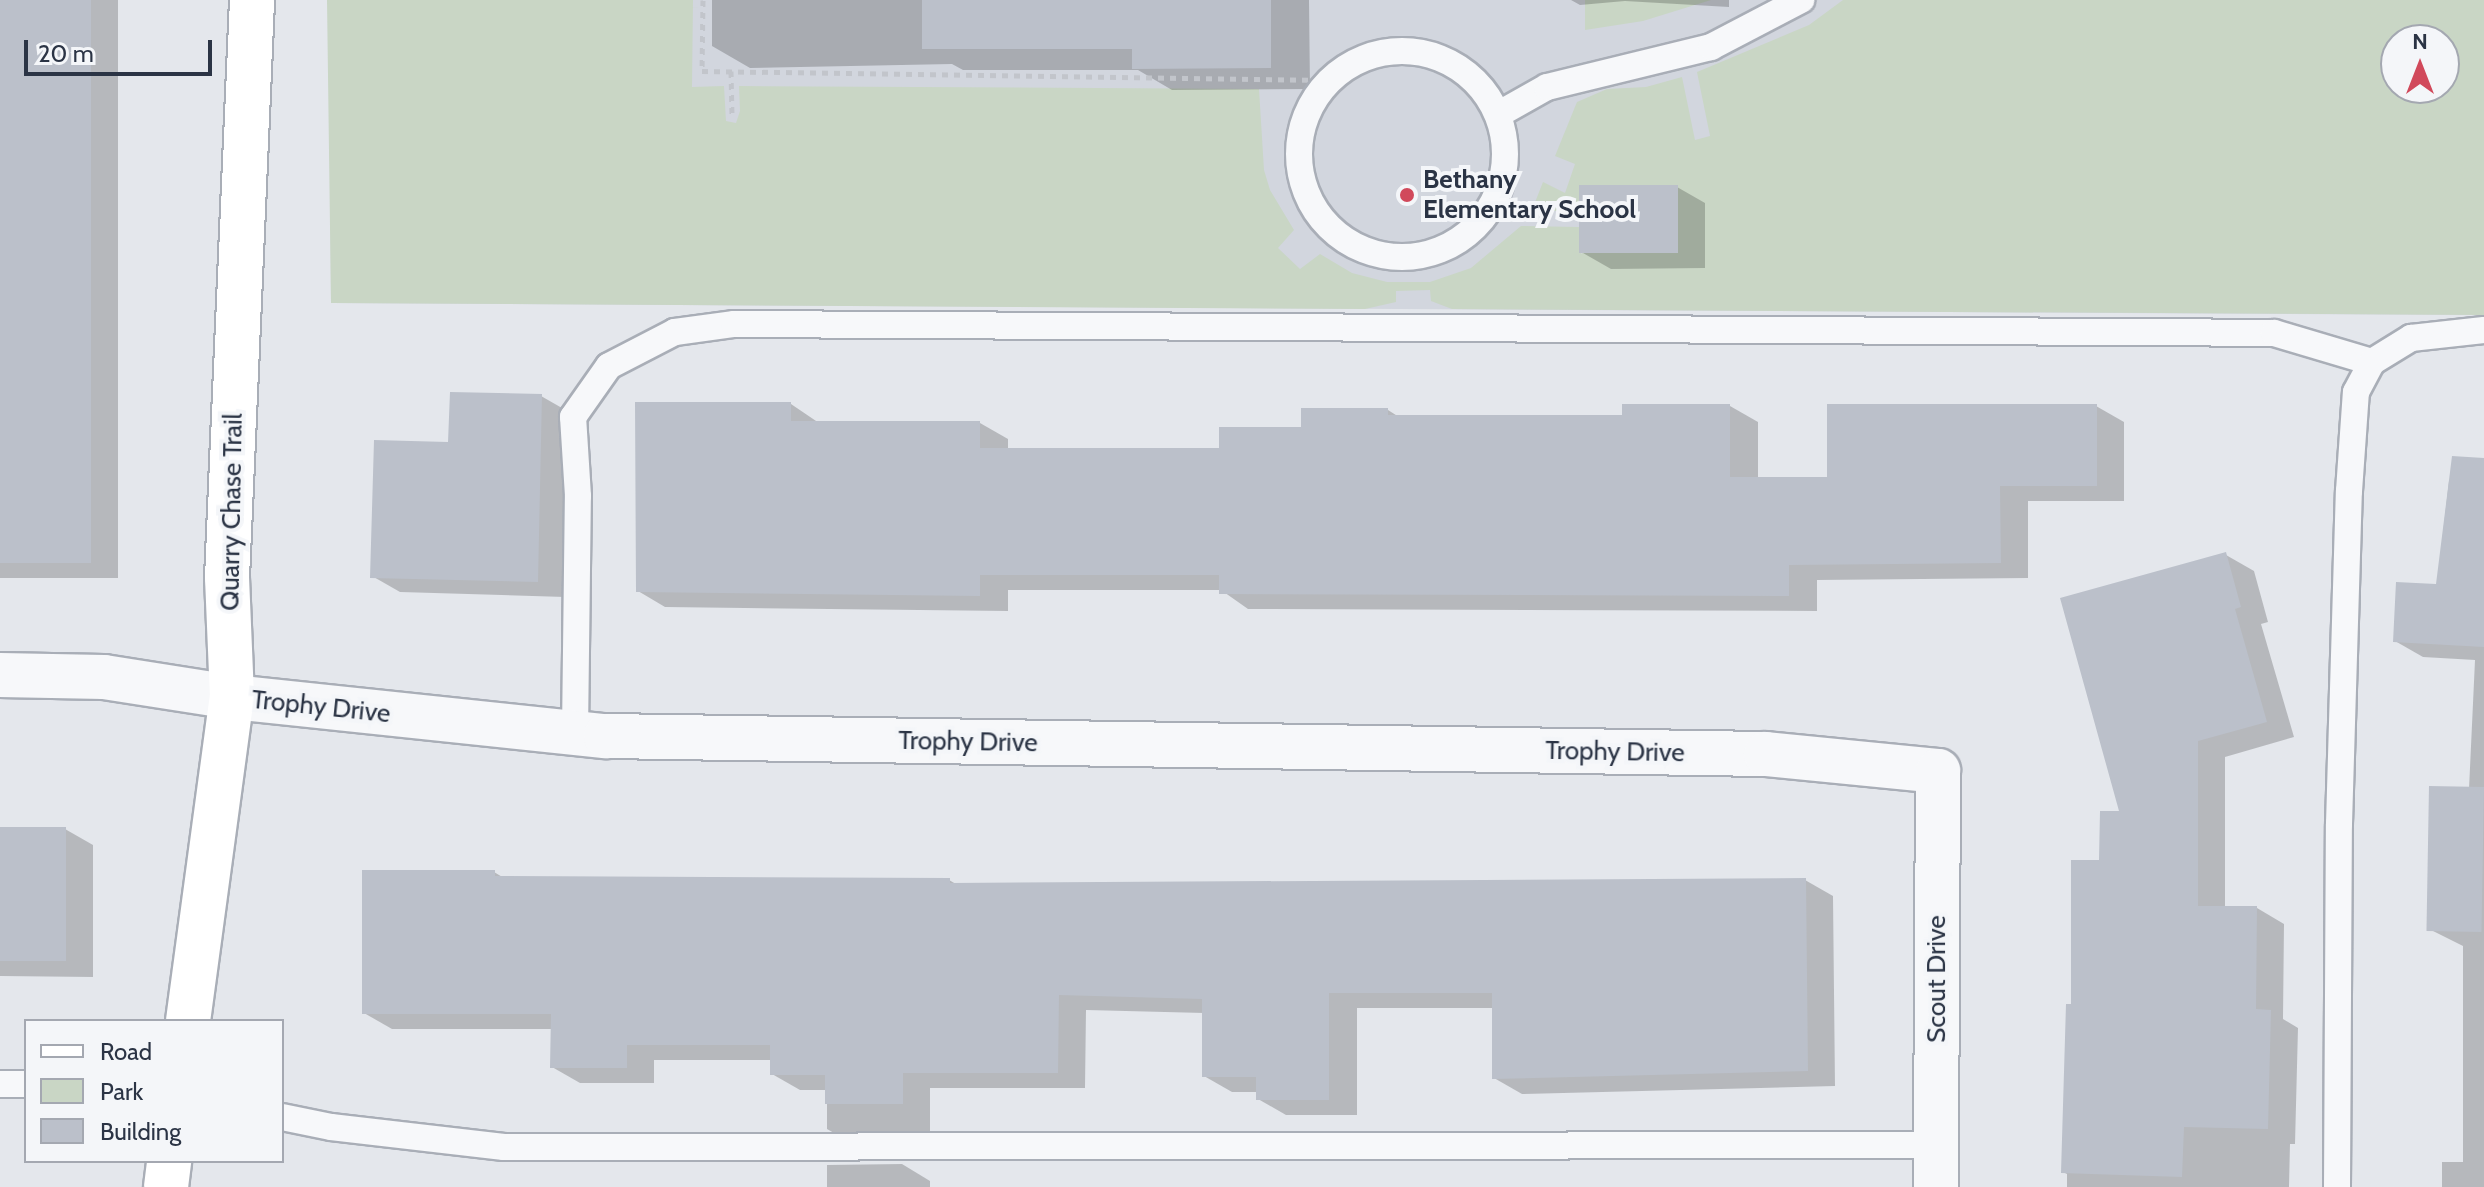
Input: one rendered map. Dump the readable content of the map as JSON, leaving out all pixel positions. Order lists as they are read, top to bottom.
{
  "streets": {
    "street": ["Quarry Chase Trail", "Trophy Drive", "Scout Drive"]
  },
  "crossings": [
    ["Quarry Chase Trail", "Trophy Drive"],
    ["Trophy Drive", "Scout Drive"]
  ],
  "places": ["Bethany Elementary School"],
  "legend": ["Road", "Park", "Building"],
  "scale_bar": "20 m",
  "north": "top"
}
